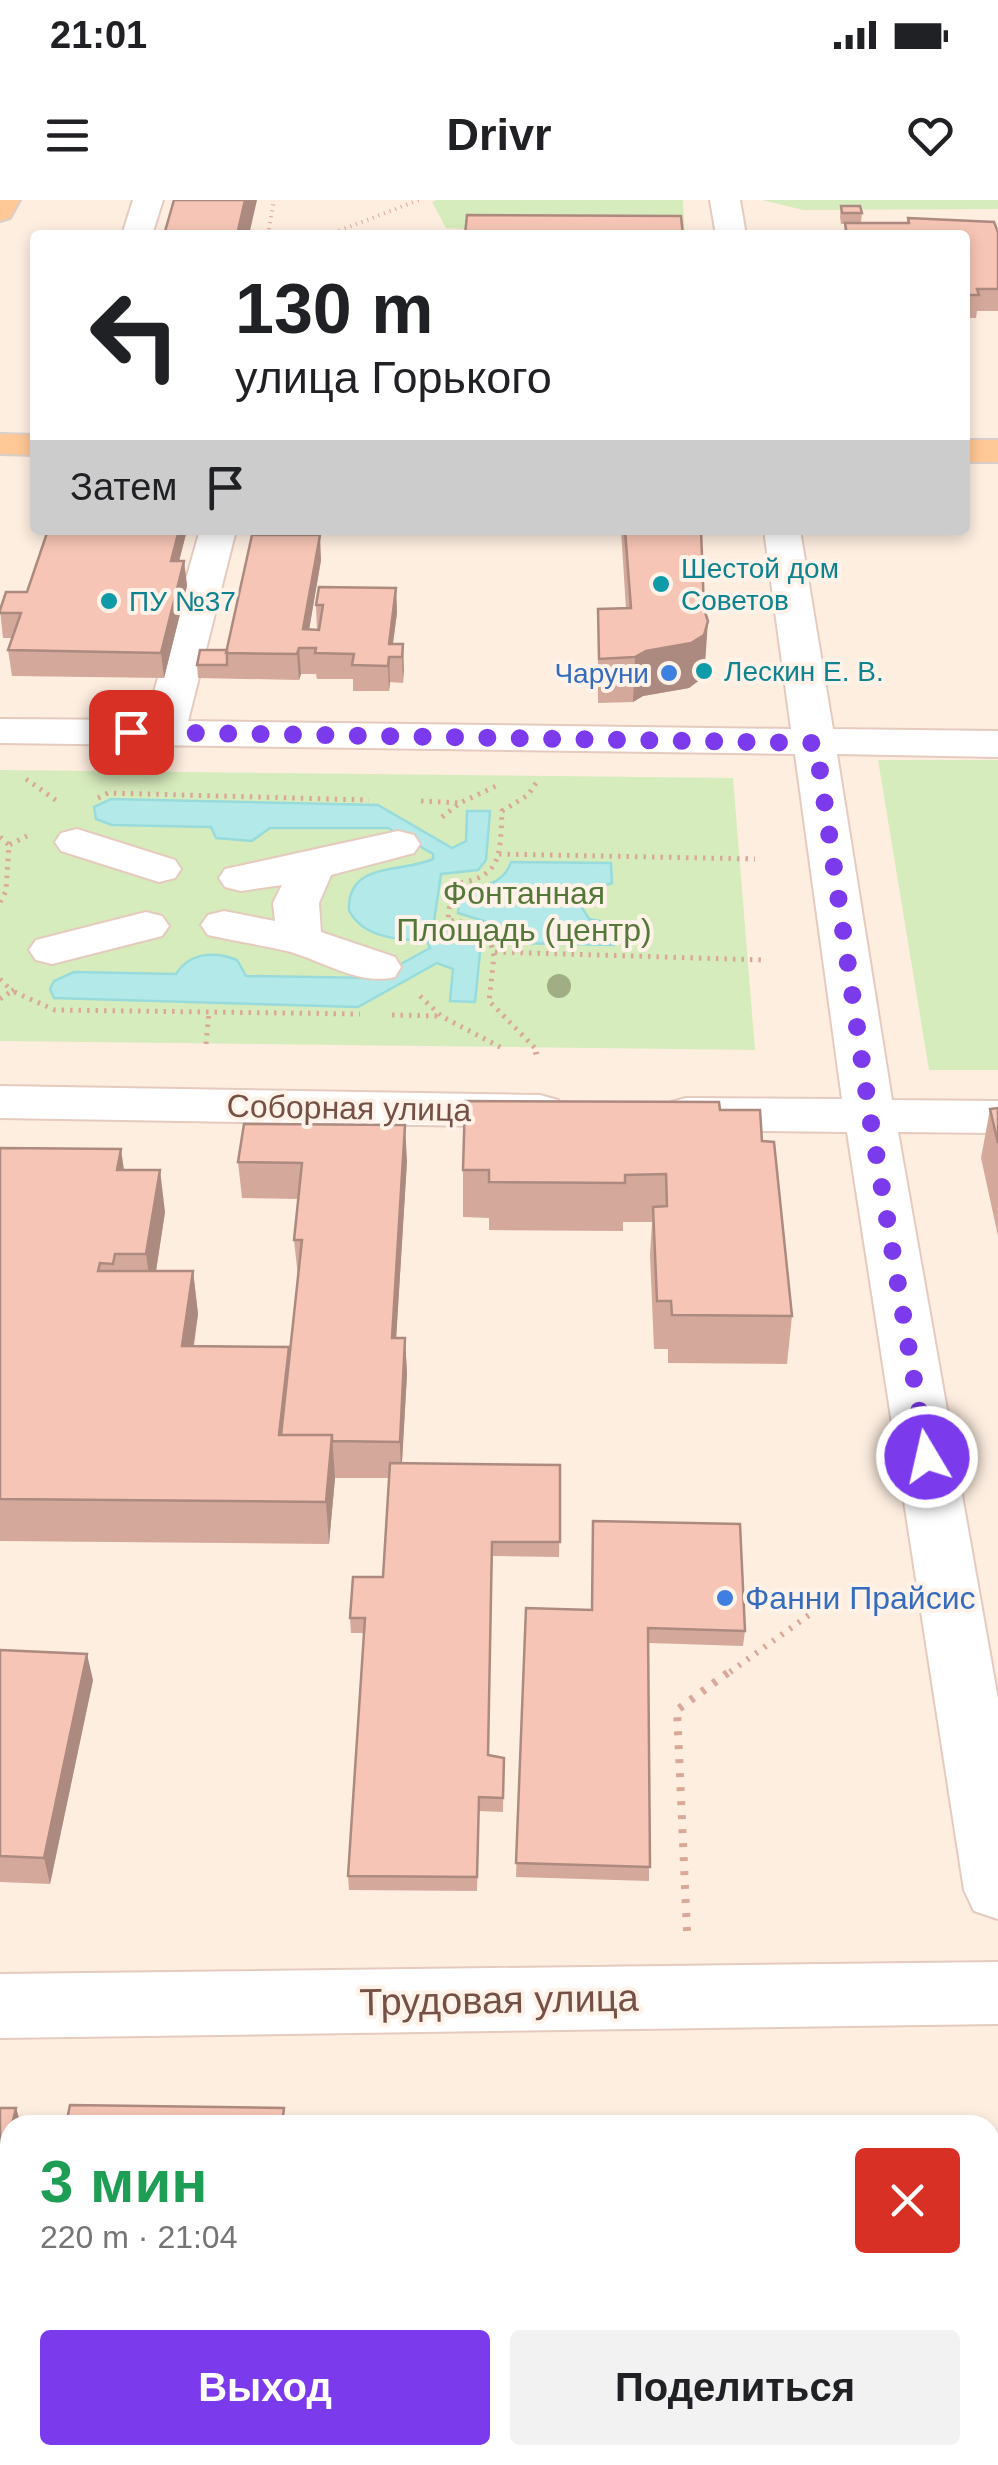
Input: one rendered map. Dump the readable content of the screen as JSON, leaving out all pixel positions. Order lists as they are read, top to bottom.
{
  "streets": {
    "street": ["Соборная улица", "Трудовая улица"]
  },
  "parks": ["Фонтанная Площадь (центр)"],
  "places": [
    "Шестой дом Советов",
    "ПУ №37",
    "Лескин Е. В.",
    "Чаруни",
    "Фанни Прайсис"
  ],
  "page": {
    "status": "21:01",
    "header": "Drivr",
    "turn": ["130 m", "улица Горького"],
    "then": "Затем",
    "heading": ["3 мин", "220 m · 21:04"],
    "buttons": ["Выход", "Поделиться"]
  }
}
